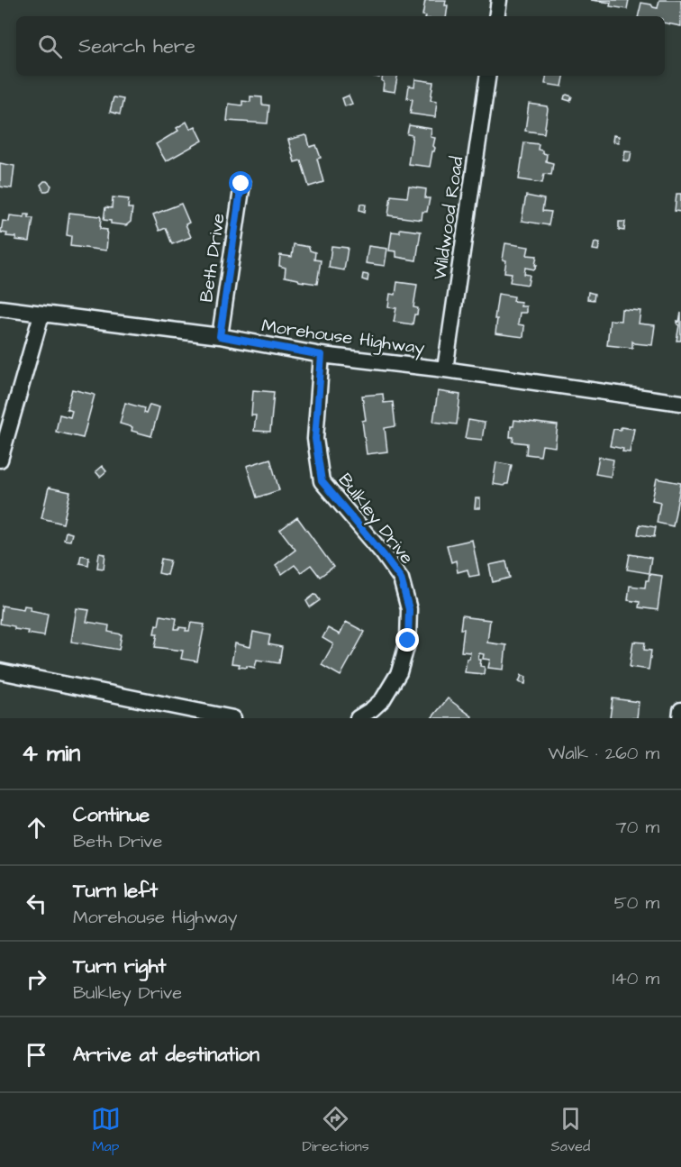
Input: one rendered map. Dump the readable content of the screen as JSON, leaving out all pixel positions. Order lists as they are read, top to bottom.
{
  "streets": {
    "street": [
      "Wildwood Road",
      "Beth Drive",
      "Morehouse Highway",
      "Bulkley Drive"
    ]
  },
  "crossings": [
    ["Wildwood Road", "Morehouse Highway"],
    ["Beth Drive", "Morehouse Highway"],
    ["Morehouse Highway", "Bulkley Drive"]
  ],
  "page": {
    "search": "Search here",
    "heading": ["4 min", "Walk · 260 m"],
    "list": [
      ["Continue", "Beth Drive", "70 m"],
      ["Turn left", "Morehouse Highway", "50 m"],
      ["Turn right", "Bulkley Drive", "140 m"],
      "Arrive at destination"
    ],
    "nav": ["Map", "Directions", "Saved"]
  }
}
